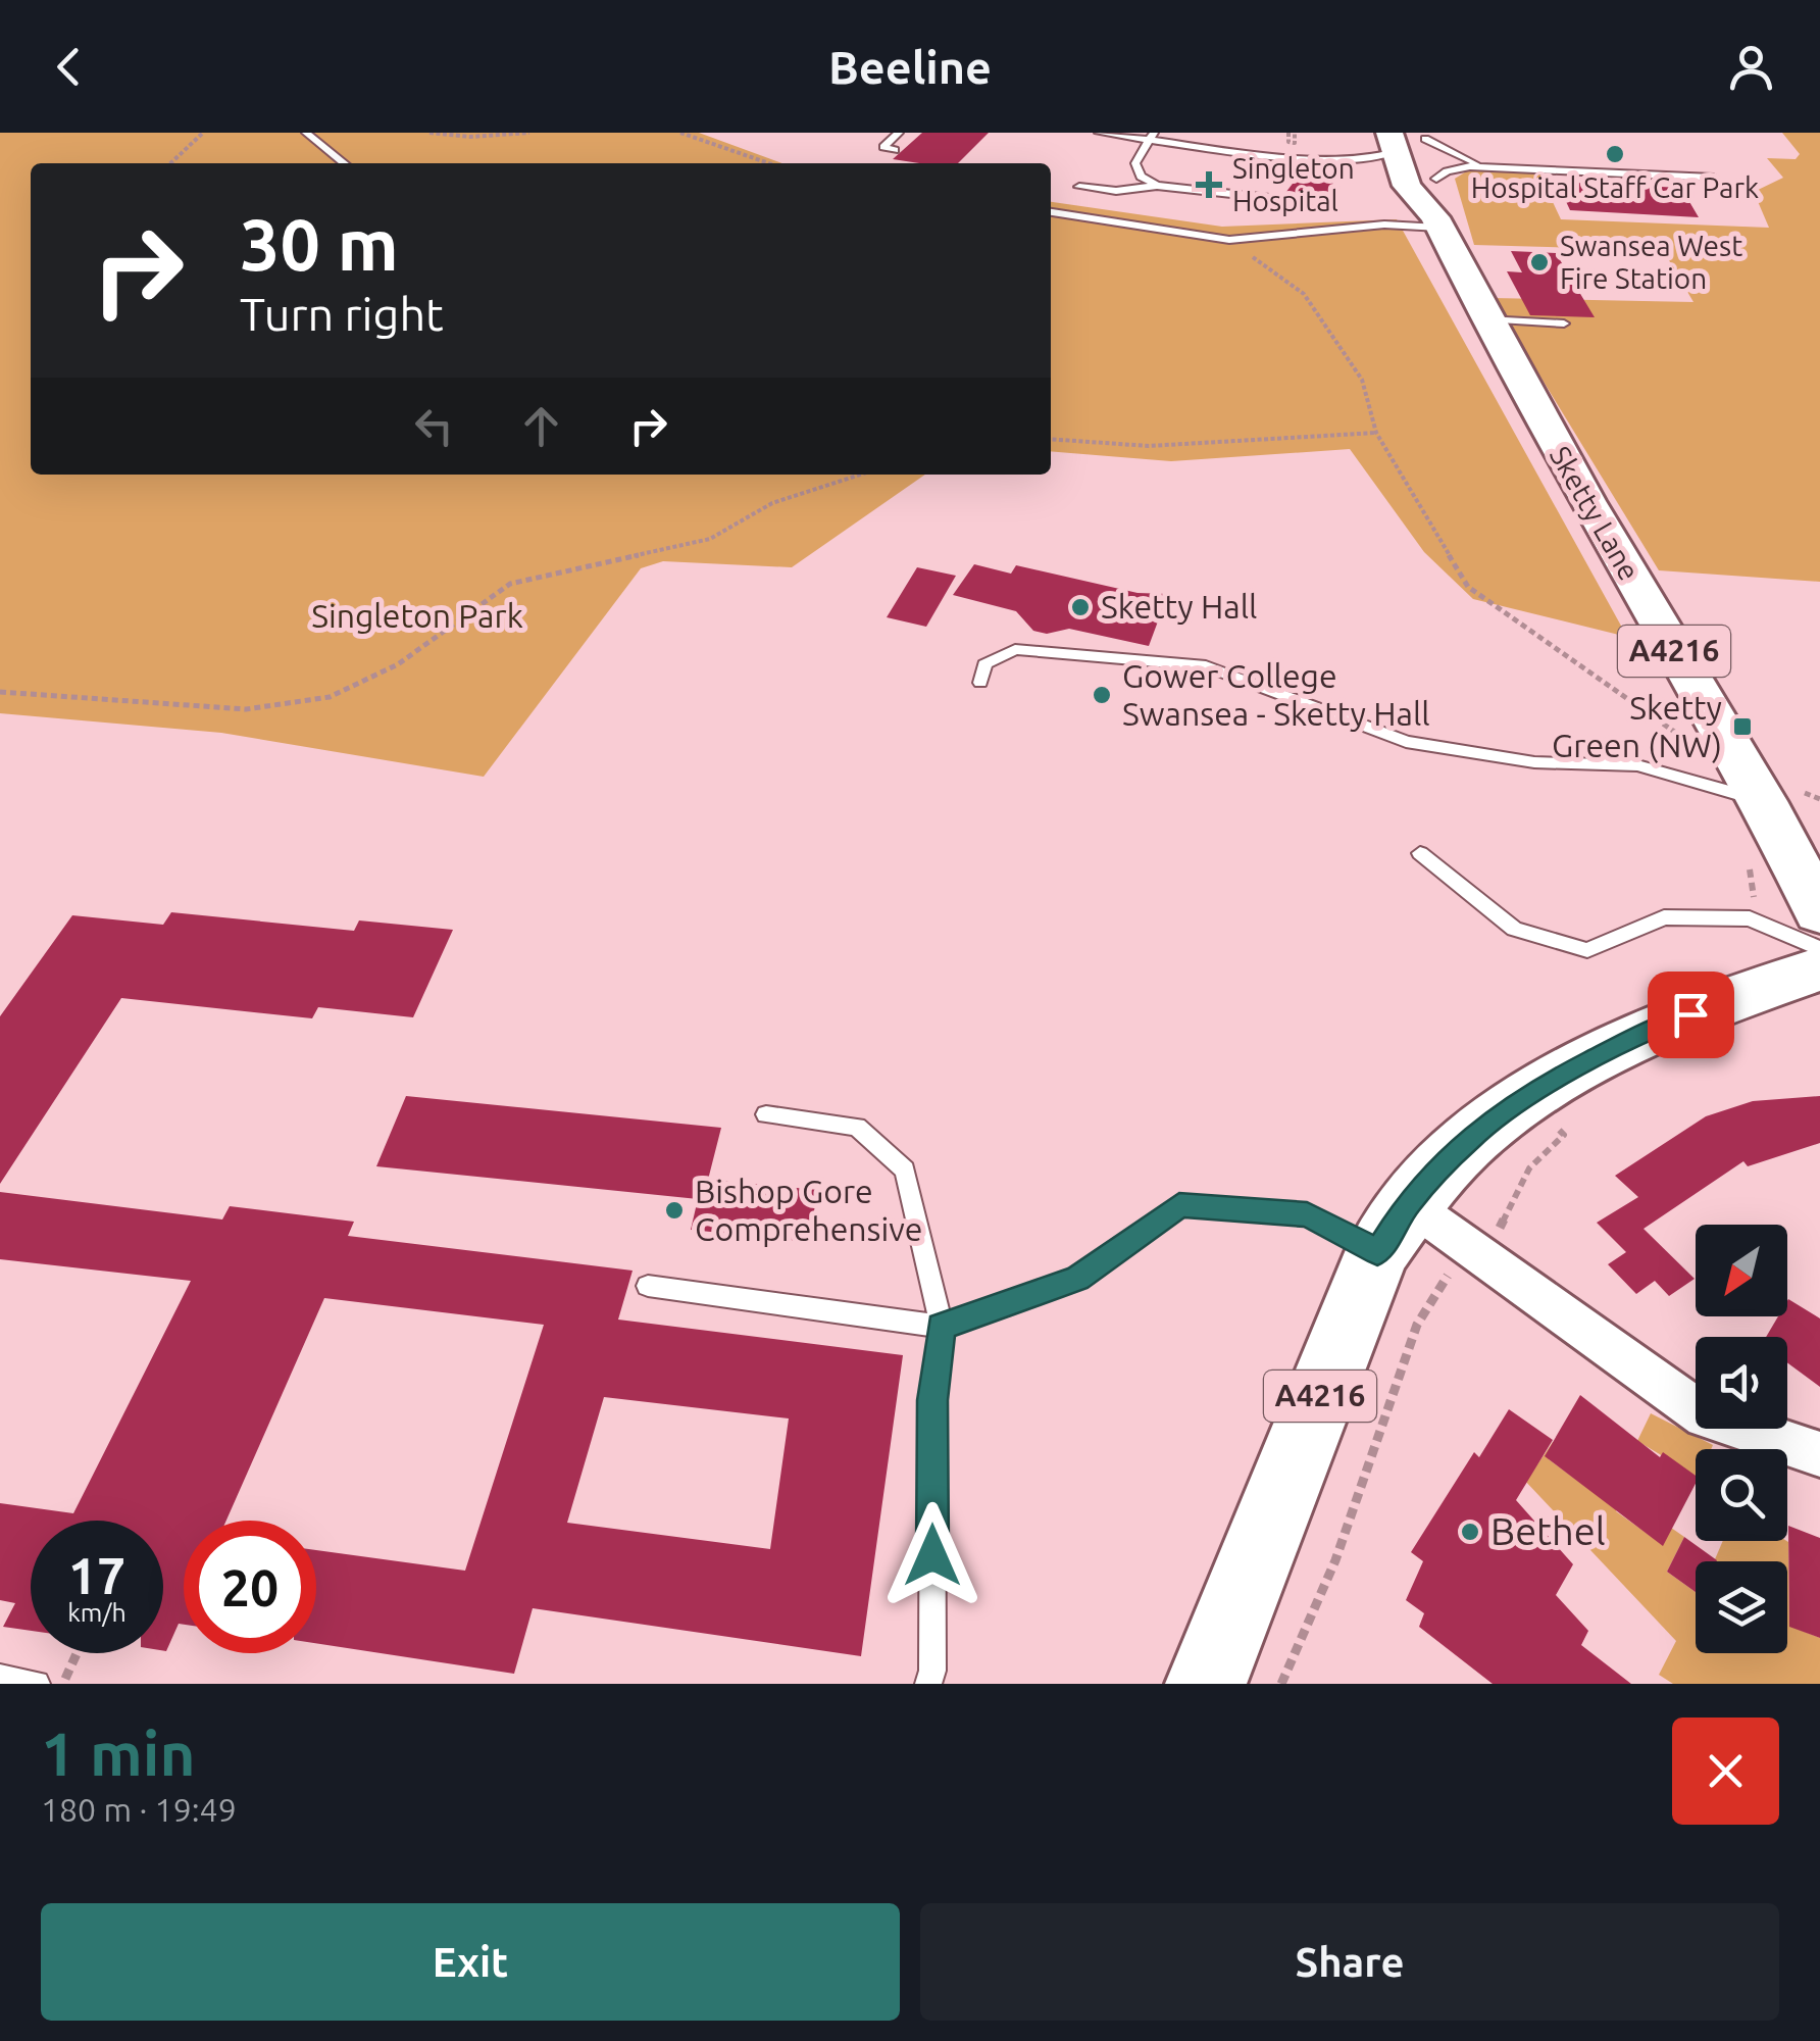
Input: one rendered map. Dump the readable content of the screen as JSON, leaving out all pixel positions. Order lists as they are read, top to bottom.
{
  "streets": {
    "main road": ["Sketty Lane", "A4216"]
  },
  "parks": ["Singleton Park"],
  "places": {
    "other": [
      "Hospital Staff Car Park",
      "Swansea West Fire Station",
      "Sketty Hall",
      "Gower College Swansea - Sketty Hall",
      "Bishop Gore Comprehensive",
      "Bethel"
    ],
    "health": ["Singleton Hospital"],
    "transit": ["Sketty Green (NW)"]
  },
  "north": "bottom left",
  "page": {
    "header": "Beeline",
    "turn": ["30 m", "Turn right"],
    "speed": "17 km/h",
    "limit": "20",
    "heading": ["1 min", "180 m · 19:49"],
    "buttons": ["Exit", "Share"]
  }
}
